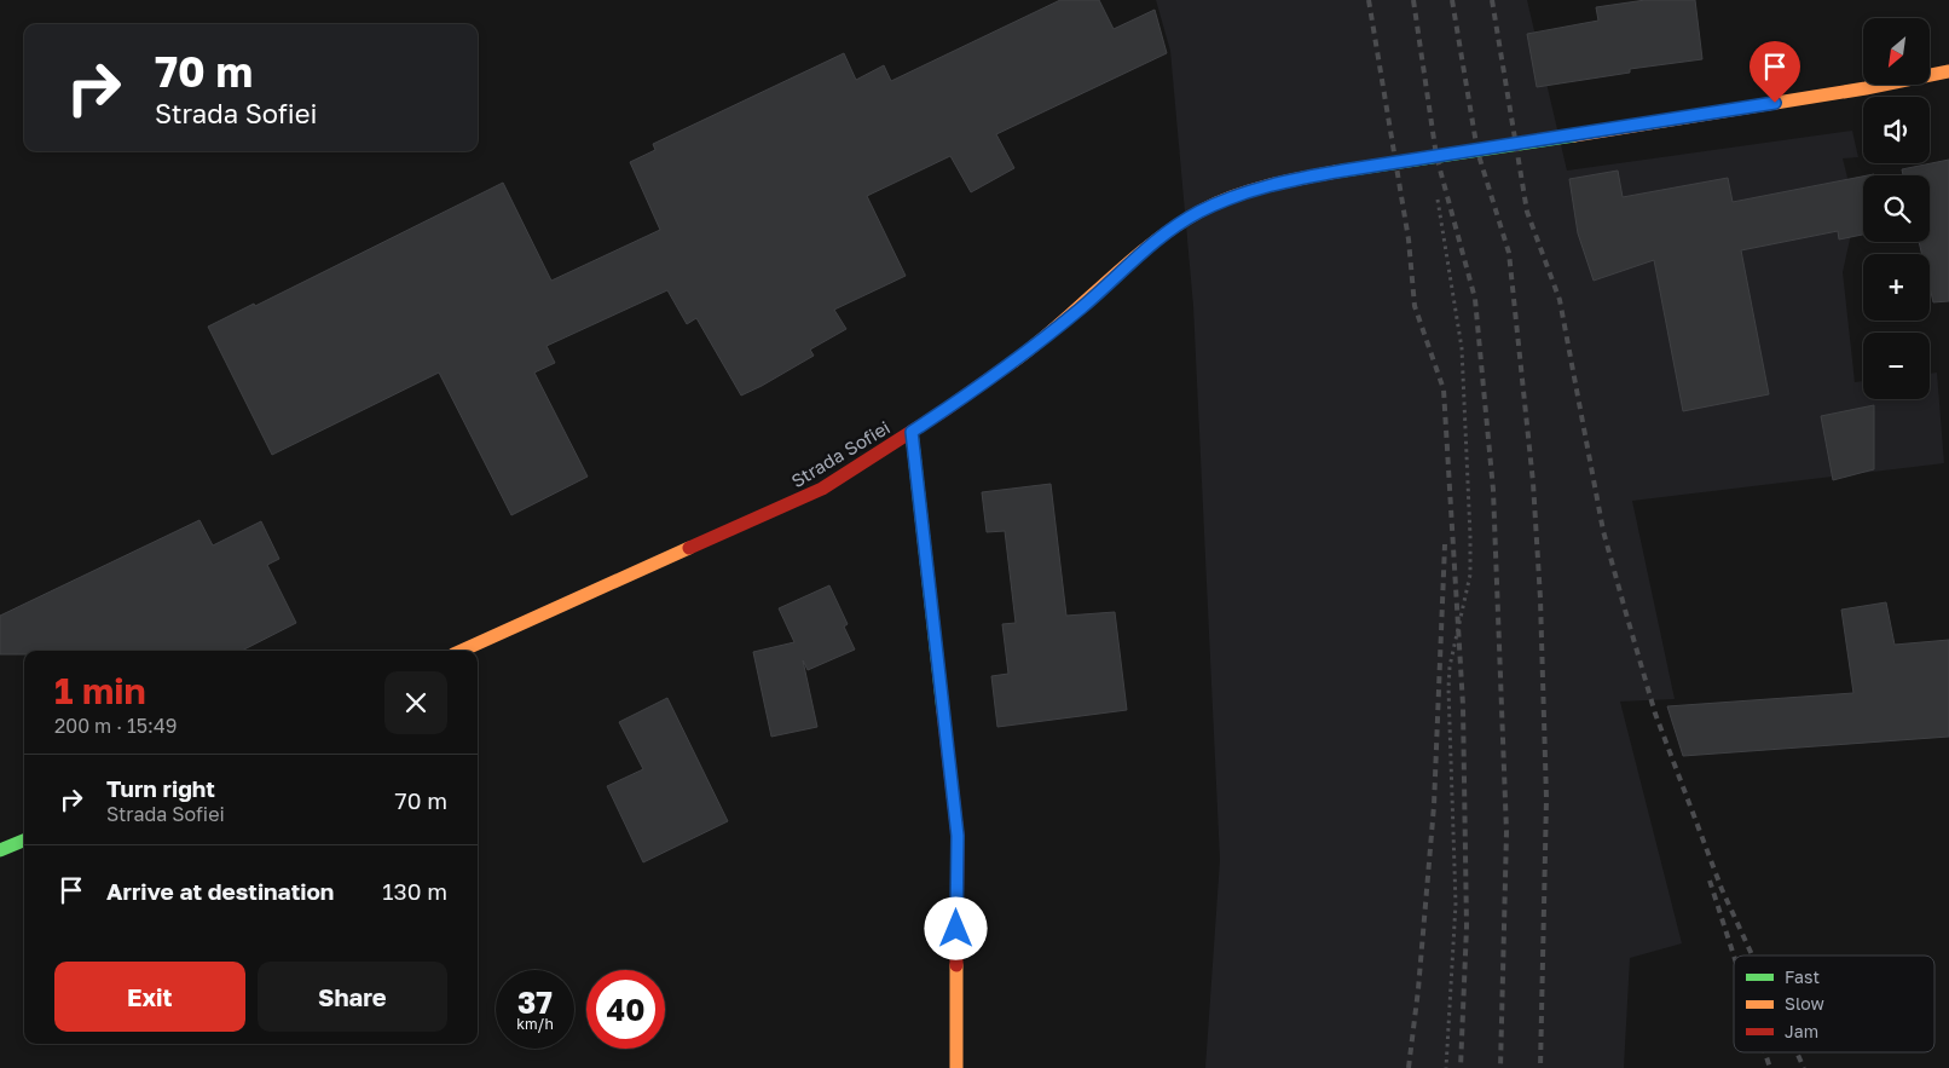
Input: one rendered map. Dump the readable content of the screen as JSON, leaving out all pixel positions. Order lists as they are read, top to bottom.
{
  "streets": {
    "street": ["Strada Sofiei"]
  },
  "legend": ["Fast", "Slow", "Jam"],
  "north": "bottom left",
  "page": {
    "map_buttons": ["+", "−"],
    "turn": ["70 m", "Strada Sofiei"],
    "heading": ["1 min", "200 m · 15:49"],
    "list": [
      {
        "name": "Turn right",
        "note": "Strada Sofiei",
        "value": "70 m"
      },
      {
        "name": "Arrive at destination",
        "value": "130 m"
      }
    ],
    "buttons": ["Exit", "Share"],
    "speed": "37 km/h",
    "limit": "40"
  }
}
